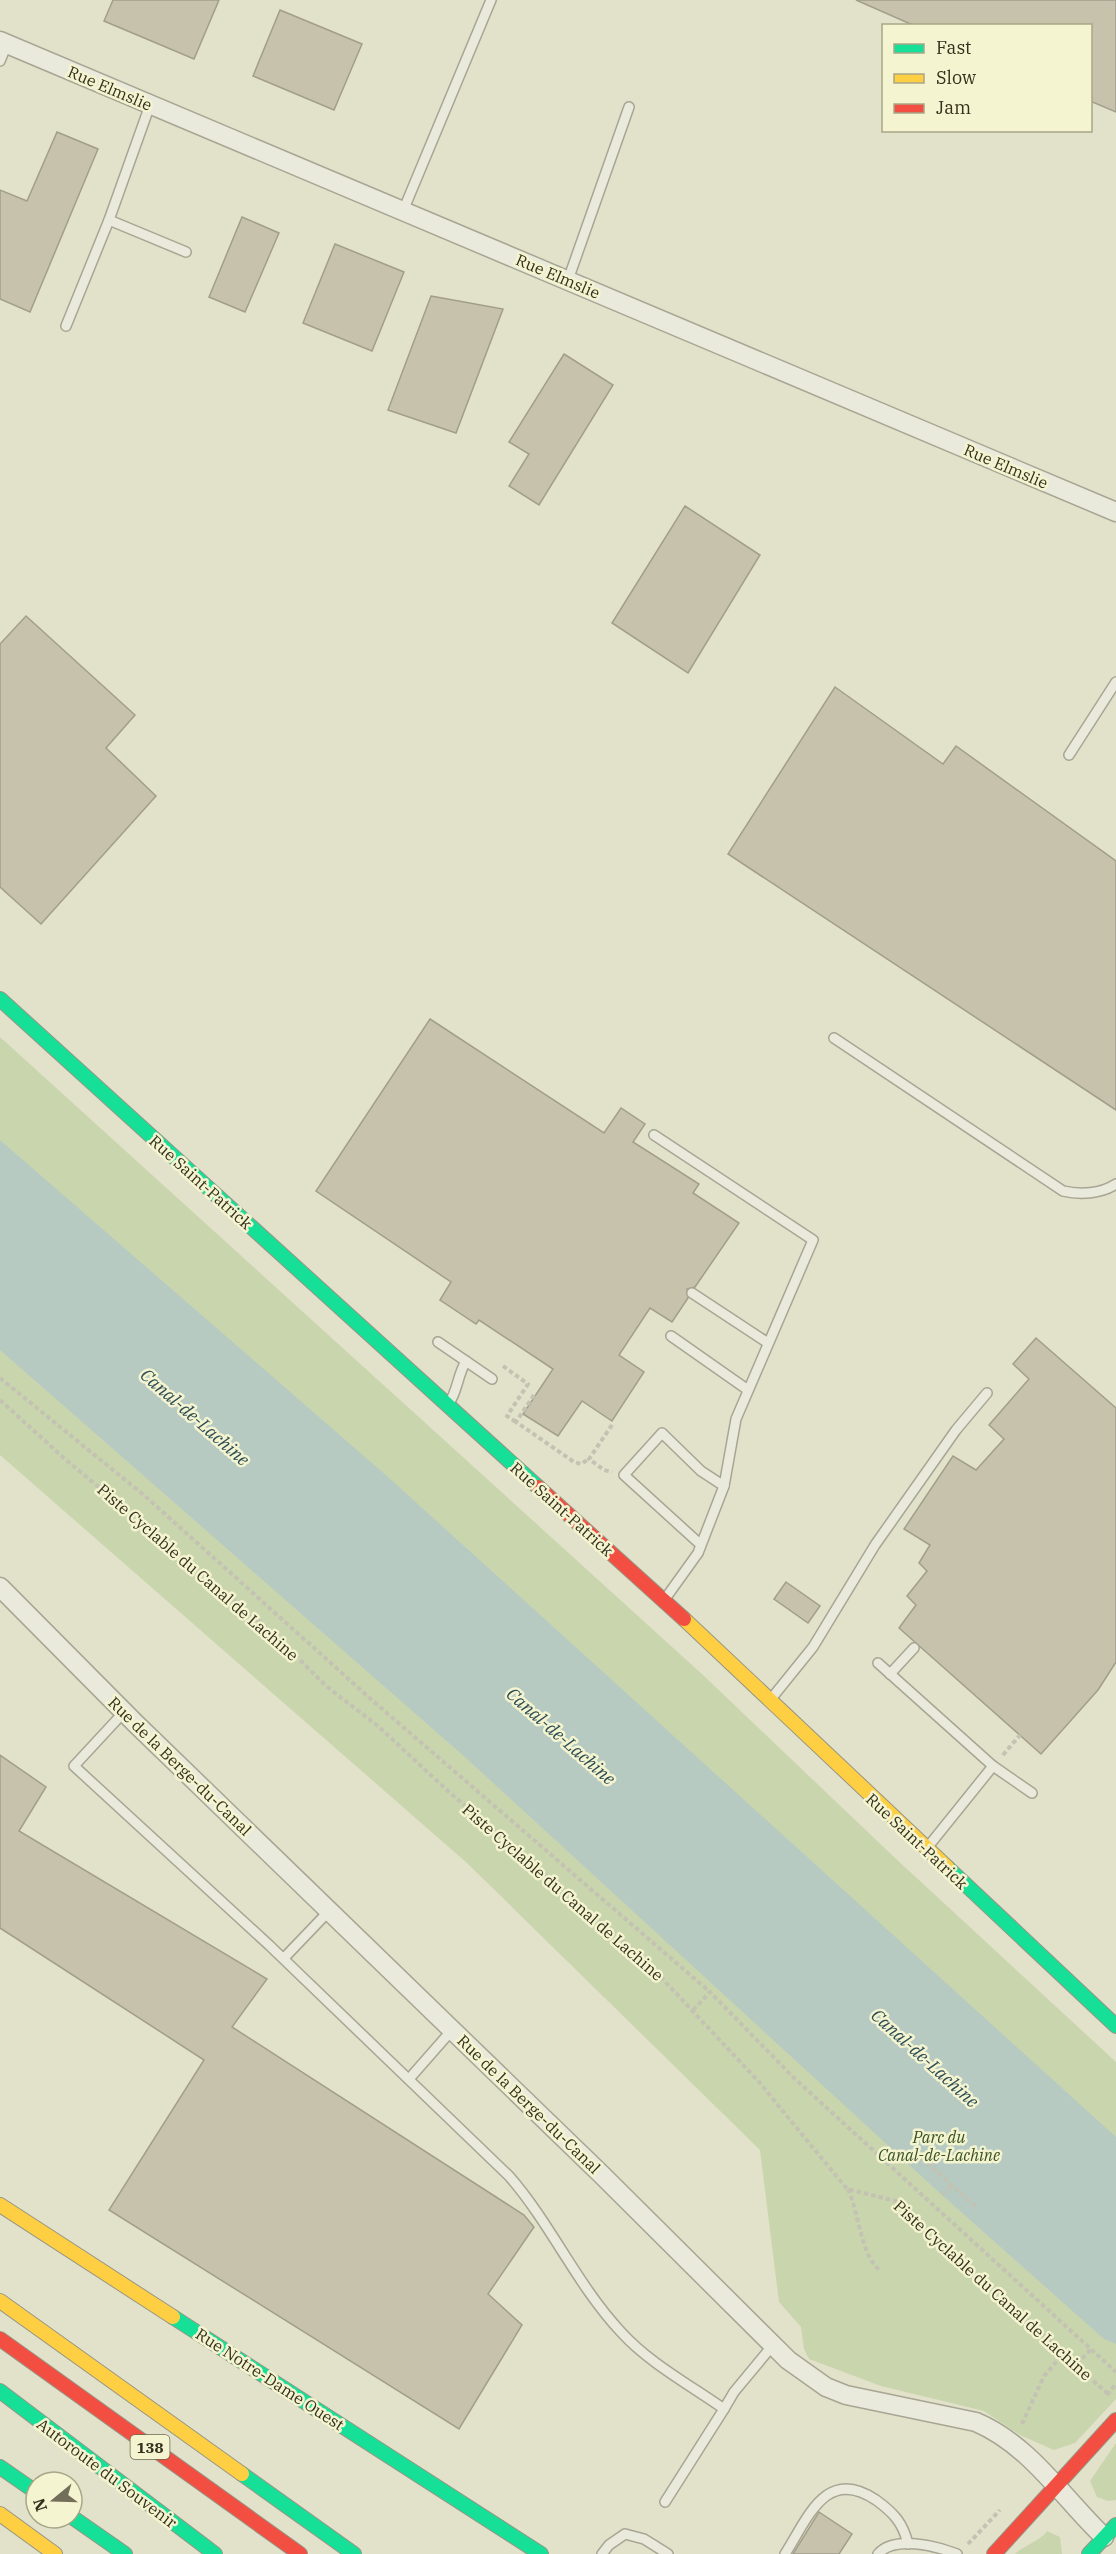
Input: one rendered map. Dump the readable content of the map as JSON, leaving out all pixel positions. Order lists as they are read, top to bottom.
{
  "streets": {
    "main road": [
      "Rue Saint-Patrick",
      "Rue Notre-Dame Ouest",
      "138",
      "Autoroute du Souvenir"
    ],
    "street": ["Rue Elmslie", "Rue de la Berge-du-Canal"],
    "path": ["Piste Cyclable du Canal de Lachine"]
  },
  "water": ["Canal-de-Lachine"],
  "parks": ["Parc du Canal-de-Lachine"],
  "legend": ["Fast", "Slow", "Jam"],
  "north": "left"
}
